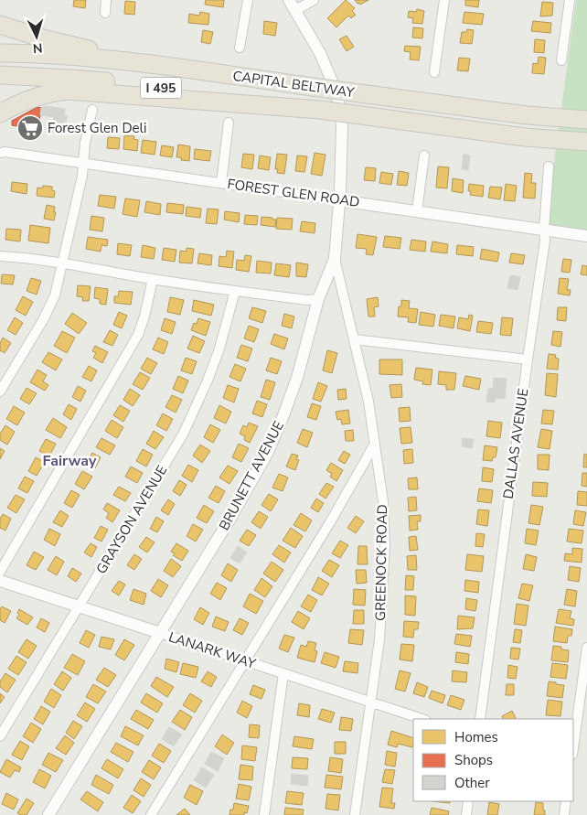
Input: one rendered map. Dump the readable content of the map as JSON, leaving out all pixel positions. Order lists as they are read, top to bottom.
{
  "streets": {
    "highway": ["CAPITAL BELTWAY", "I 495"],
    "street": [
      "FOREST GLEN ROAD",
      "DALLAS AVENUE",
      "BRUNETT AVENUE",
      "GRAYSON AVENUE",
      "GREENOCK ROAD",
      "LANARK WAY"
    ]
  },
  "crossings": [
    ["FOREST GLEN ROAD", "DALLAS AVENUE"],
    ["FOREST GLEN ROAD", "BRUNETT AVENUE"],
    ["BRUNETT AVENUE", "GREENOCK ROAD"],
    ["BRUNETT AVENUE", "LANARK WAY"],
    ["GRAYSON AVENUE", "LANARK WAY"],
    ["GREENOCK ROAD", "LANARK WAY"]
  ],
  "districts": ["Fairway"],
  "places": {
    "supermarket": ["Forest Glen Deli"]
  },
  "legend": ["Homes", "Shops", "Other"],
  "north": "bottom"
}
